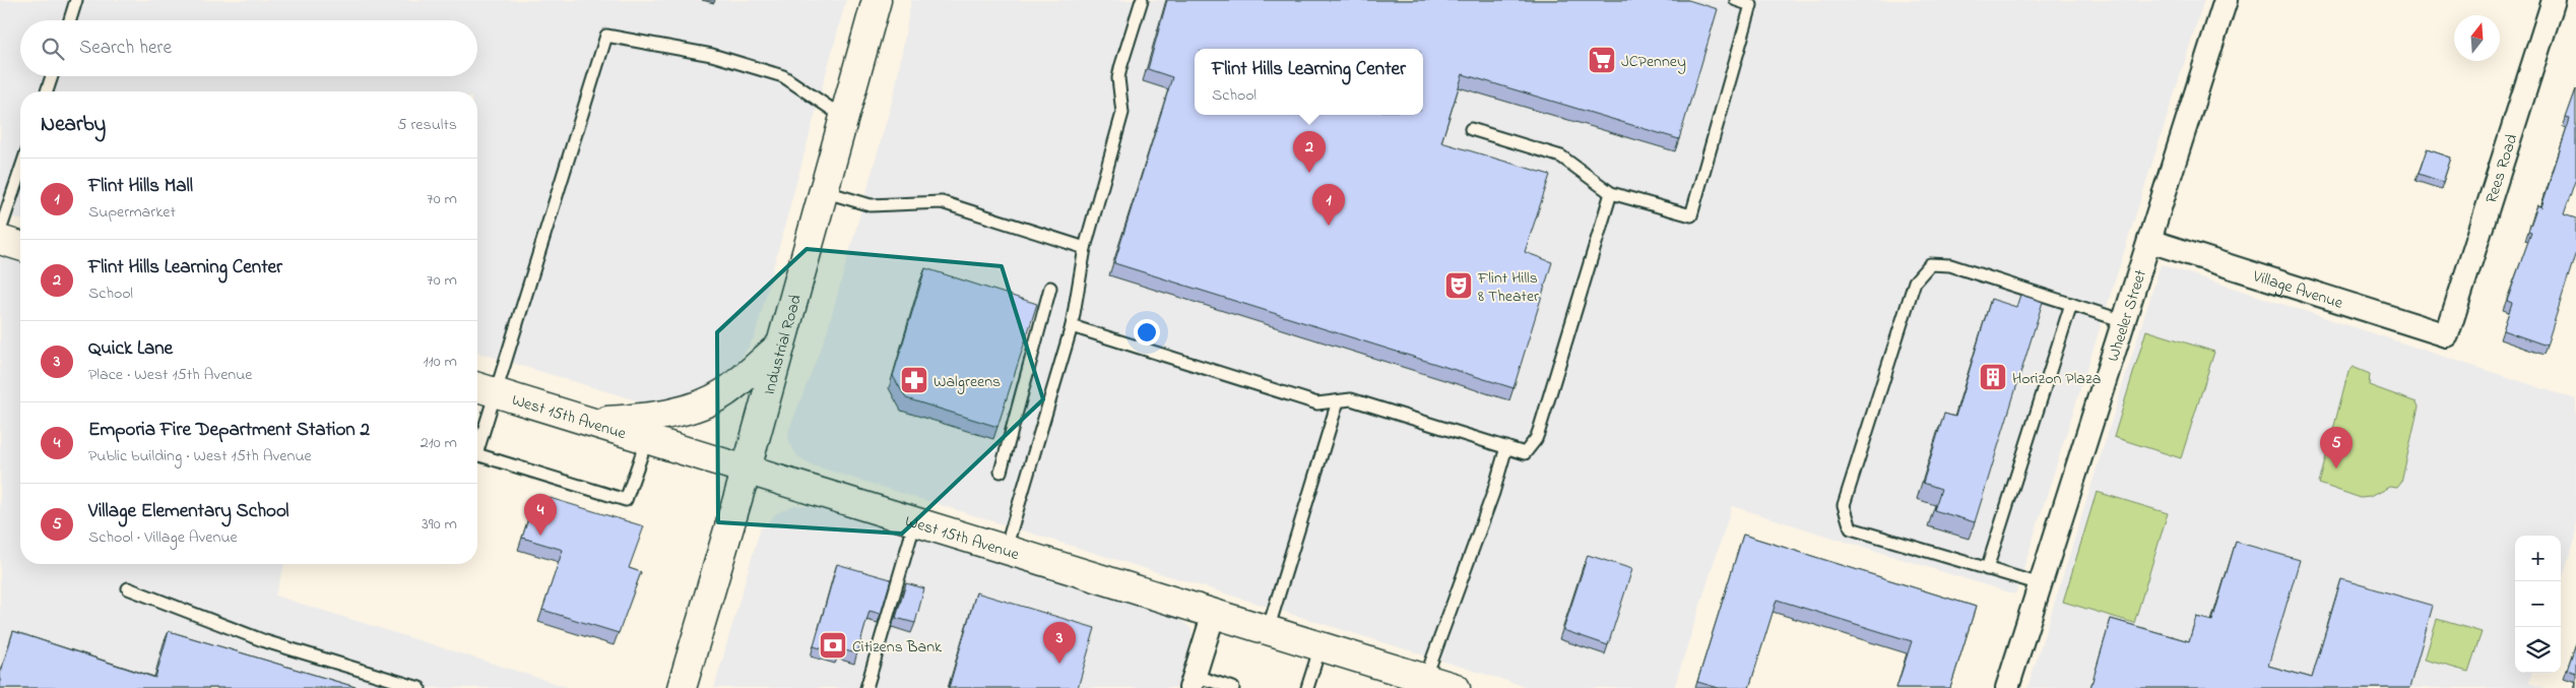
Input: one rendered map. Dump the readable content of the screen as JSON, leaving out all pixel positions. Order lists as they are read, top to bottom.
{
  "streets": {
    "street": [
      "Rees Road",
      "Village Avenue",
      "Wheeler Street",
      "Industrial Road",
      "West 15th Avenue"
    ]
  },
  "crossings": [
    ["Rees Road", "Village Avenue"],
    ["Village Avenue", "Wheeler Street"],
    ["Industrial Road", "West 15th Avenue"]
  ],
  "places": {
    "supermarket": ["JCPenney"],
    "theatre": ["Flint Hills 8 Theater"],
    "building": ["Horizon Plaza"],
    "pharmacy": ["Walgreens"],
    "bank": ["Citizens Bank"]
  },
  "north": "top",
  "page": {
    "search": "Search here",
    "popup": ["Flint Hills Learning Center", "School"],
    "heading": ["Nearby", "5 results"],
    "pins": [
      "2",
      "1",
      "5",
      "4",
      "3"
    ],
    "list": [
      {
        "mark": "1",
        "name": "Flint Hills Mall",
        "note": "Supermarket",
        "value": "70 m"
      },
      {
        "mark": "2",
        "name": "Flint Hills Learning Center",
        "note": "School",
        "value": "70 m"
      },
      {
        "mark": "3",
        "name": "Quick Lane",
        "note": "Place · West 15th Avenue",
        "value": "110 m"
      },
      {
        "mark": "4",
        "name": "Emporia Fire Department Station 2",
        "note": "Public building · West 15th Avenue",
        "value": "210 m"
      },
      {
        "mark": "5",
        "name": "Village Elementary School",
        "note": "School · Village Avenue",
        "value": "390 m"
      }
    ],
    "map_buttons": ["+", "−"]
  }
}
